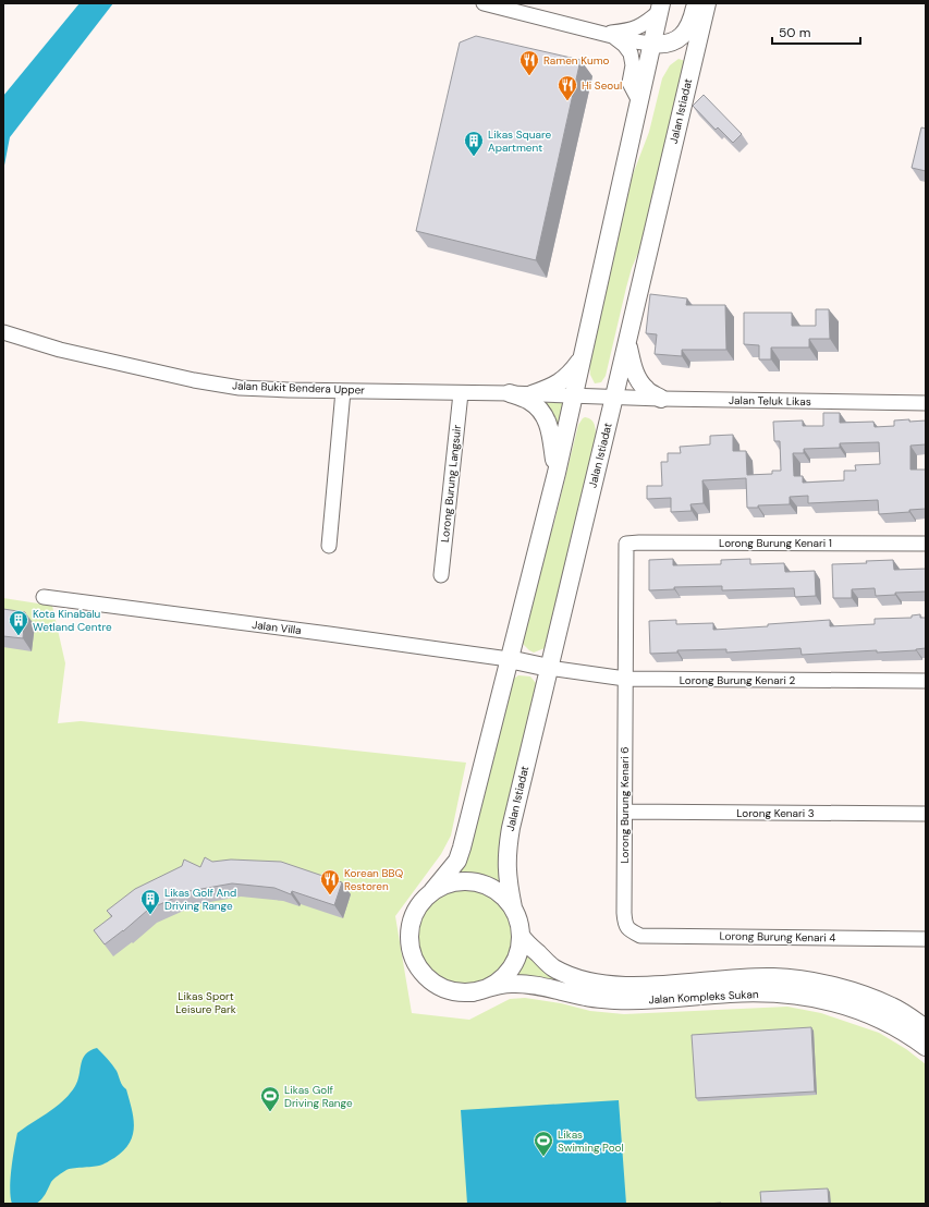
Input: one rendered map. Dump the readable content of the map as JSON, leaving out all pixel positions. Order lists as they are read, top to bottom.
{
  "streets": {
    "main road": ["Jalan Istiadat", "Jalan Kompleks Sukan"],
    "street": [
      "Jalan Bukit Bendera Upper",
      "Jalan Teluk Likas",
      "Lorong Burung Langsuir",
      "Lorong Burung Kenari 1",
      "Jalan Villa",
      "Lorong Burung Kenari 2",
      "Lorong Burung Kenari 6",
      "Lorong Kenari 3",
      "Lorong Burung Kenari 4"
    ]
  },
  "crossings": [
    ["Jalan Istiadat", "Jalan Bukit Bendera Upper"],
    ["Jalan Istiadat", "Jalan Teluk Likas"],
    ["Jalan Istiadat", "Lorong Burung Kenari 2"],
    ["Jalan Istiadat", "Jalan Kompleks Sukan"],
    ["Jalan Bukit Bendera Upper", "Jalan Teluk Likas"],
    ["Jalan Bukit Bendera Upper", "Lorong Burung Langsuir"],
    ["Lorong Burung Kenari 1", "Lorong Burung Kenari 6"],
    ["Lorong Burung Kenari 2", "Lorong Burung Kenari 6"],
    ["Lorong Burung Kenari 6", "Lorong Kenari 3"],
    ["Lorong Burung Kenari 6", "Lorong Burung Kenari 4"]
  ],
  "parks": ["Likas Sport Leisure Park"],
  "places": {
    "restaurant": ["Ramen Kumo", "Hi Seoul", "Korean BBQ Restoren"],
    "building": ["Likas Square Apartment", "Kota Kinabalu Wetland Centre", "Likas Golf And Driving Range"],
    "sports": ["Likas Golf Driving Range", "Likas Swiming Pool"]
  },
  "scale_bar": "50 m"
}
